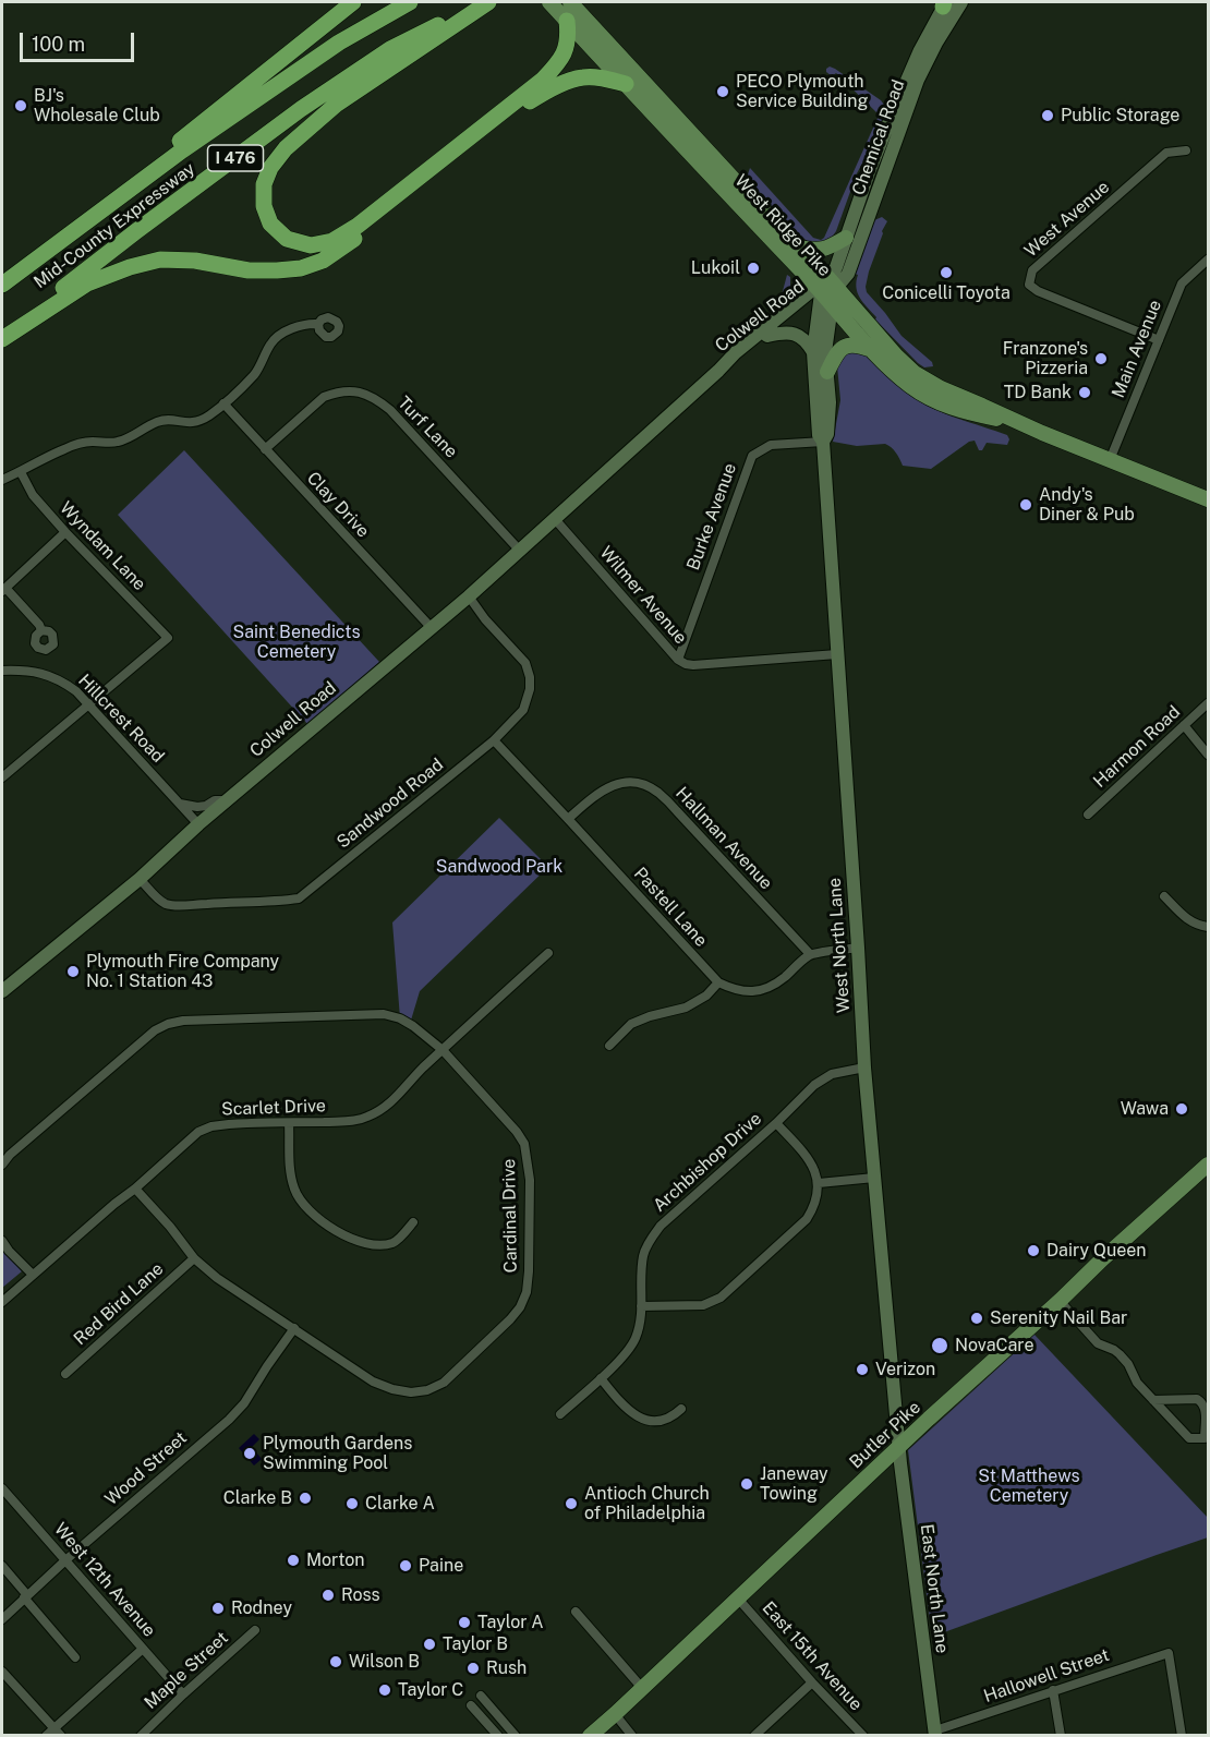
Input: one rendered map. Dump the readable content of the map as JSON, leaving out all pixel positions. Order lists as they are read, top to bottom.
{
  "streets": {
    "highway": ["I 476", "Mid-County Expressway"],
    "main road": [
      "Chemical Road",
      "West Ridge Pike",
      "Colwell Road",
      "West North Lane",
      "Butler Pike",
      "East North Lane"
    ],
    "street": [
      "West Avenue",
      "Main Avenue",
      "Turf Lane",
      "Clay Drive",
      "Burke Avenue",
      "Wyndam Lane",
      "Wilmer Avenue",
      "Hillcrest Road",
      "Harmon Road",
      "Sandwood Road",
      "Hallman Avenue",
      "Pastell Lane",
      "Scarlet Drive",
      "Archbishop Drive",
      "Cardinal Drive",
      "Red Bird Lane",
      "Wood Street",
      "West 12th Avenue",
      "East 15th Avenue",
      "Maple Street",
      "Hallowell Street"
    ]
  },
  "crossings": [
    ["Chemical Road", "West Ridge Pike"],
    ["Chemical Road", "Colwell Road"],
    ["Chemical Road", "West North Lane"],
    ["West Avenue", "Main Avenue"],
    ["West Ridge Pike", "Colwell Road"],
    ["West Ridge Pike", "Main Avenue"],
    ["West Ridge Pike", "West North Lane"],
    ["Colwell Road", "Turf Lane"],
    ["Colwell Road", "Clay Drive"],
    ["Colwell Road", "Wilmer Avenue"],
    ["Colwell Road", "Hillcrest Road"],
    ["Colwell Road", "Sandwood Road"],
    ["Colwell Road", "West North Lane"],
    ["Turf Lane", "Clay Drive"],
    ["Burke Avenue", "Wilmer Avenue"],
    ["Burke Avenue", "West North Lane"],
    ["Wyndam Lane", "Hillcrest Road"],
    ["Wilmer Avenue", "West North Lane"],
    ["Sandwood Road", "Pastell Lane"],
    ["Hallman Avenue", "Pastell Lane"],
    ["West North Lane", "Archbishop Drive"],
    ["West North Lane", "Butler Pike"],
    ["West North Lane", "East North Lane"],
    ["Scarlet Drive", "Cardinal Drive"],
    ["Cardinal Drive", "Red Bird Lane"],
    ["Cardinal Drive", "Wood Street"],
    ["Butler Pike", "East North Lane"],
    ["Butler Pike", "East 15th Avenue"],
    ["Wood Street", "West 12th Avenue"],
    ["West 12th Avenue", "Maple Street"],
    ["East North Lane", "Hallowell Street"]
  ],
  "parks": ["Saint Benedicts Cemetery", "Sandwood Park", "St Matthews Cemetery"],
  "places": [
    "PECO Plymouth Service Building",
    "BJ's Wholesale Club",
    "Public Storage",
    "Lukoil",
    "Conicelli Toyota",
    "Franzone's Pizzeria",
    "TD Bank",
    "Andy's Diner & Pub",
    "Plymouth Fire Company No. 1 Station 43",
    "Wawa",
    "Dairy Queen",
    "Serenity Nail Bar",
    "NovaCare",
    "Verizon",
    "Plymouth Gardens Swimming Pool",
    "Janeway Towing",
    "Clarke B",
    "Clarke A",
    "Antioch Church of Philadelphia",
    "Morton",
    "Paine",
    "Ross",
    "Rodney",
    "Taylor A",
    "Taylor B",
    "Wilson B",
    "Rush",
    "Taylor C"
  ],
  "scale_bar": "100 m"
}
